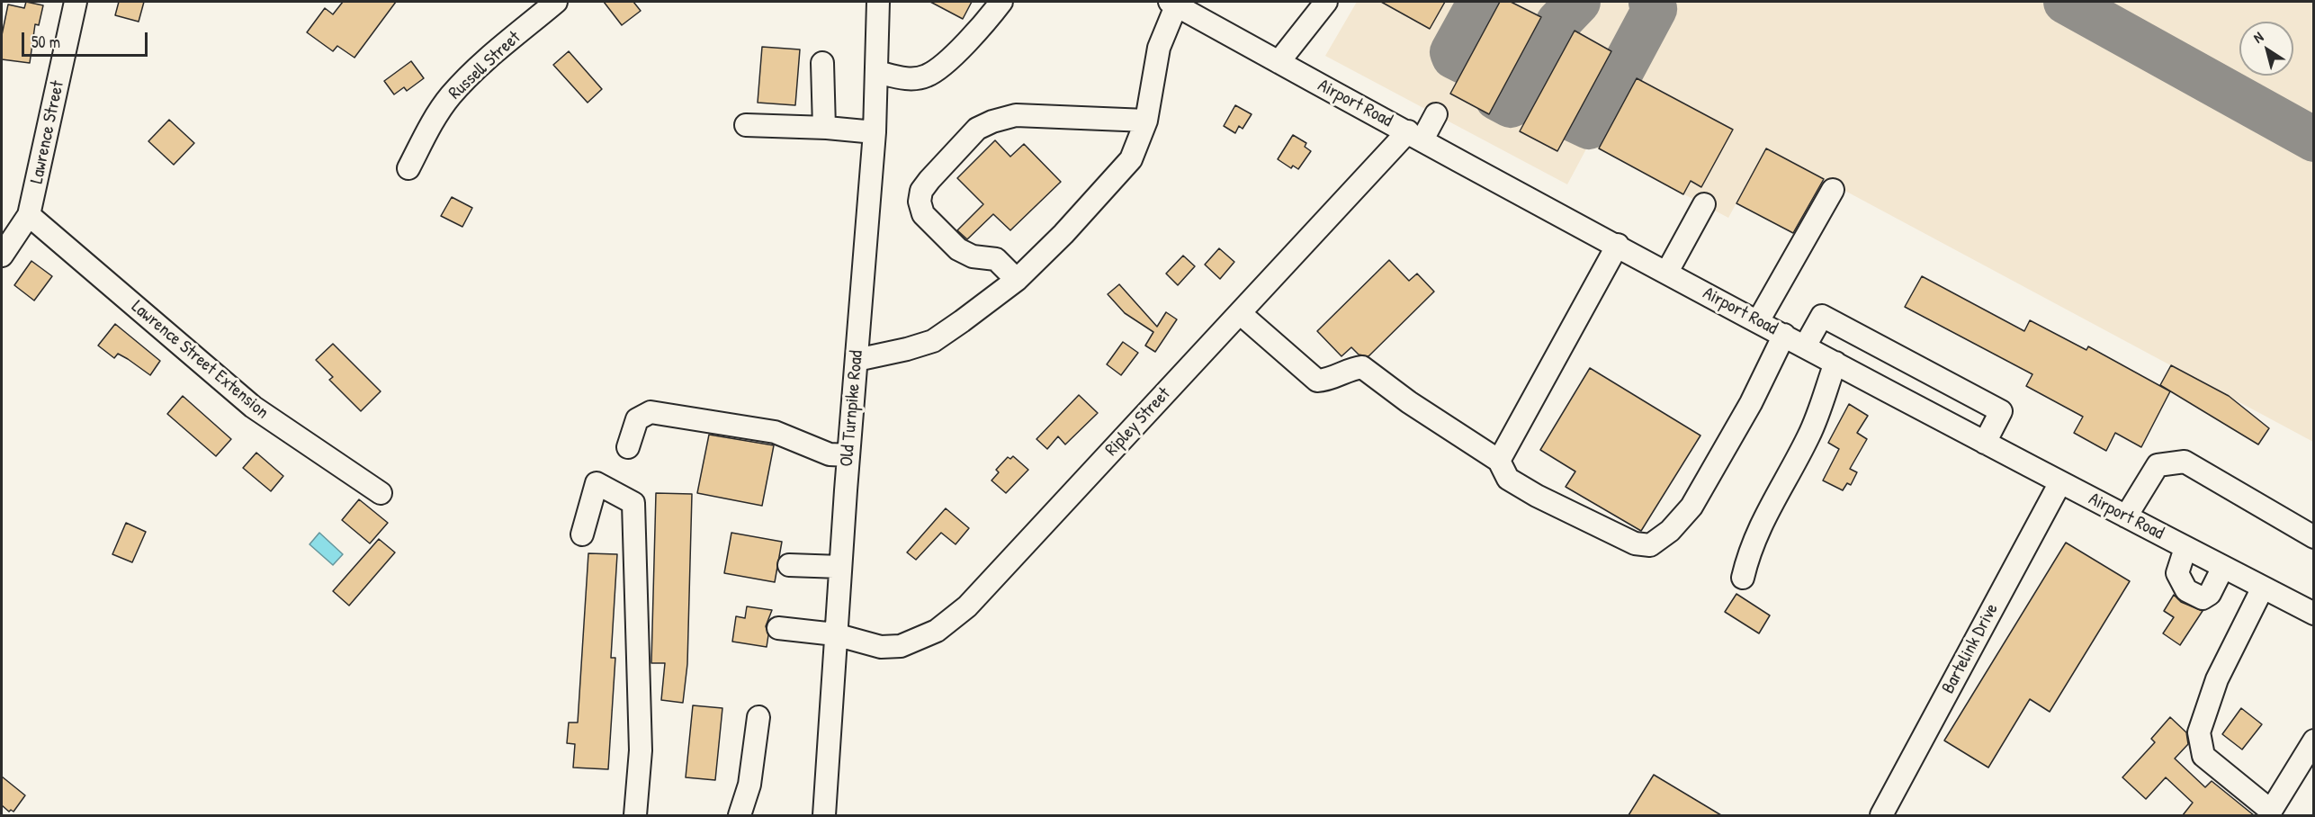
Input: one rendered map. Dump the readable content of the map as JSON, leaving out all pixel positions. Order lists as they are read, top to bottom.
{
  "streets": {
    "street": [
      "Russell Street",
      "Airport Road",
      "Lawrence Street",
      "Lawrence Street Extension",
      "Old Turnpike Road",
      "Ripley Street",
      "Bartelink Drive"
    ]
  },
  "crossings": [
    ["Airport Road", "Ripley Street"],
    ["Airport Road", "Bartelink Drive"],
    ["Lawrence Street", "Lawrence Street Extension"],
    ["Old Turnpike Road", "Ripley Street"]
  ],
  "scale_bar": "50 m",
  "north": "top left"
}
